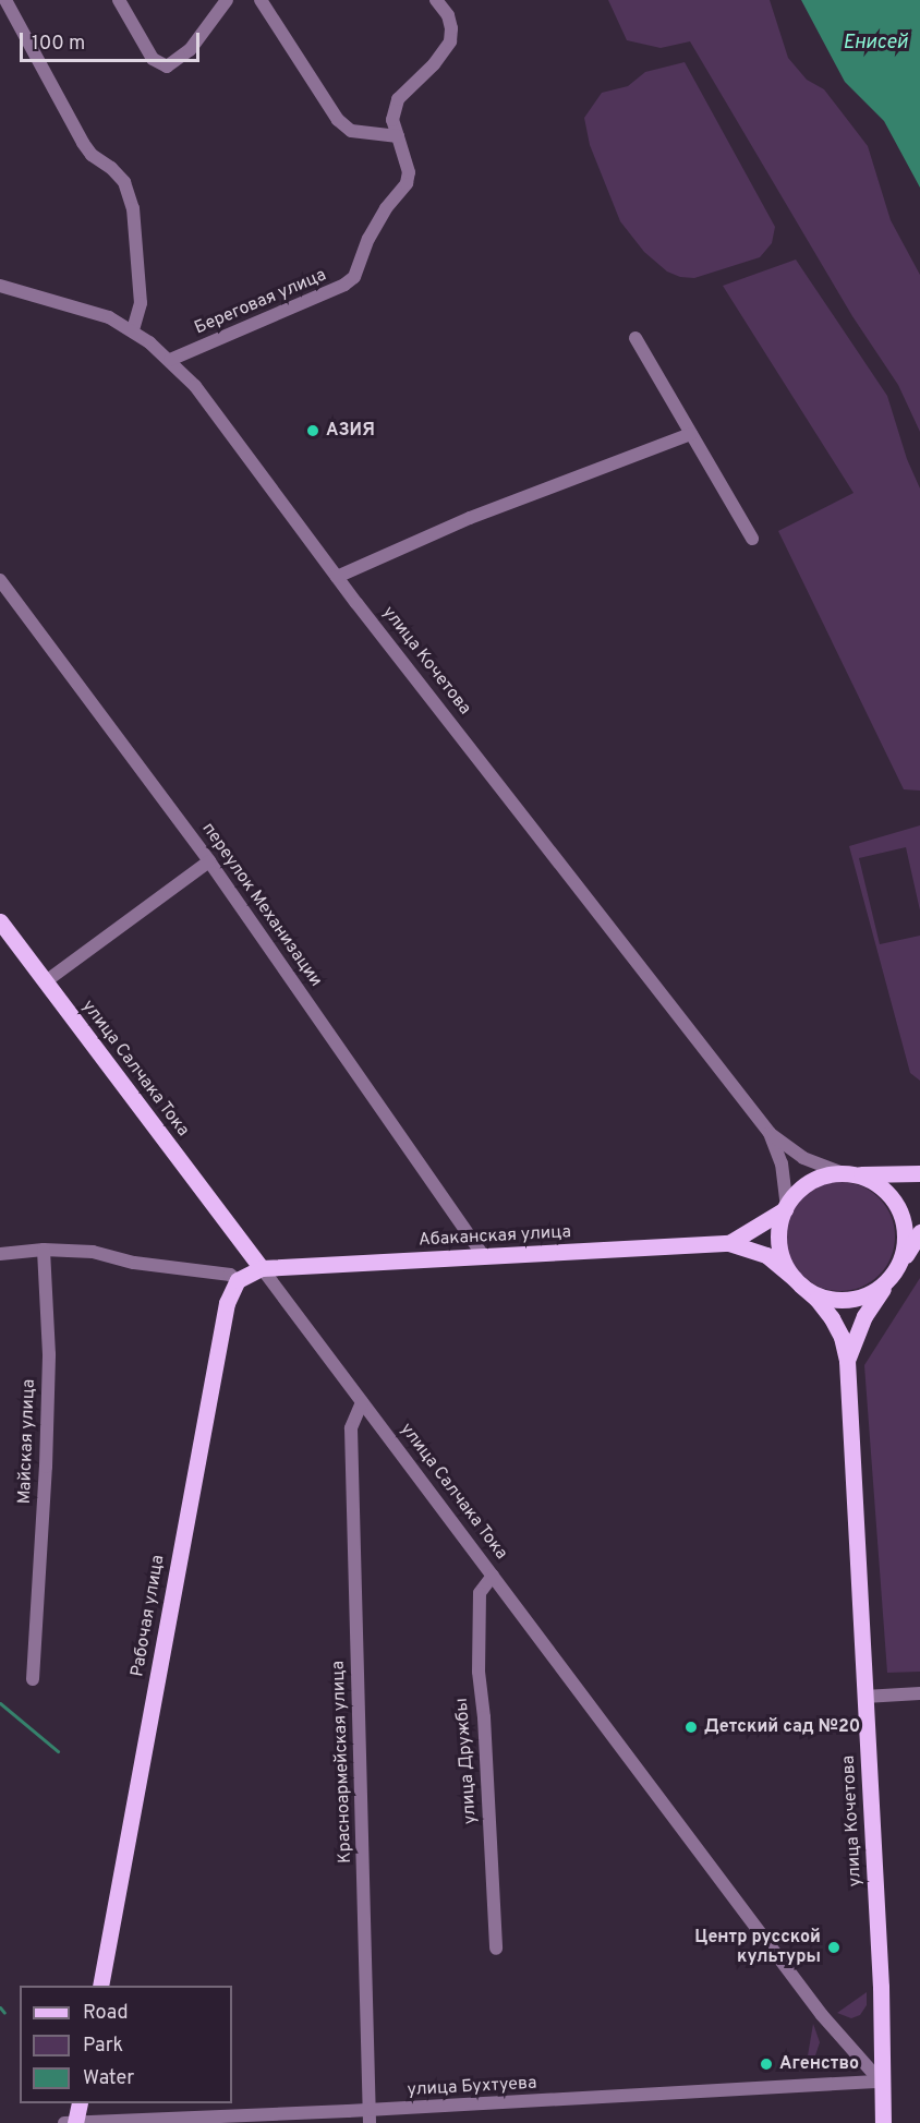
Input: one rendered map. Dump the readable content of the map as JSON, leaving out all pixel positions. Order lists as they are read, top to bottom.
{
  "streets": {
    "main road": [
      "улица Кочетова",
      "улица Салчака Тока",
      "Абаканская улица",
      "Рабочая улица"
    ],
    "street": [
      "Береговая улица",
      "переулок Механизации",
      "Майская улица",
      "улица Дружбы",
      "Красноармейская улица",
      "улица Бухтуева"
    ]
  },
  "crossings": [
    ["Береговая улица", "улица Кочетова"],
    ["улица Кочетова", "улица Салчака Тока"],
    ["улица Кочетова", "Абаканская улица"],
    ["улица Кочетова", "улица Бухтуева"],
    ["переулок Механизации", "Абаканская улица"],
    ["улица Салчака Тока", "Абаканская улица"],
    ["улица Салчака Тока", "улица Дружбы"],
    ["улица Салчака Тока", "Красноармейская улица"],
    ["улица Салчака Тока", "улица Бухтуева"],
    ["Красноармейская улица", "улица Бухтуева"]
  ],
  "water": ["Енисей"],
  "places": [
    "АЗИЯ",
    "Детский сад №20",
    "Центр русской культуры",
    "Агенство"
  ],
  "legend": ["Road", "Park", "Water"],
  "scale_bar": "100 m"
}
